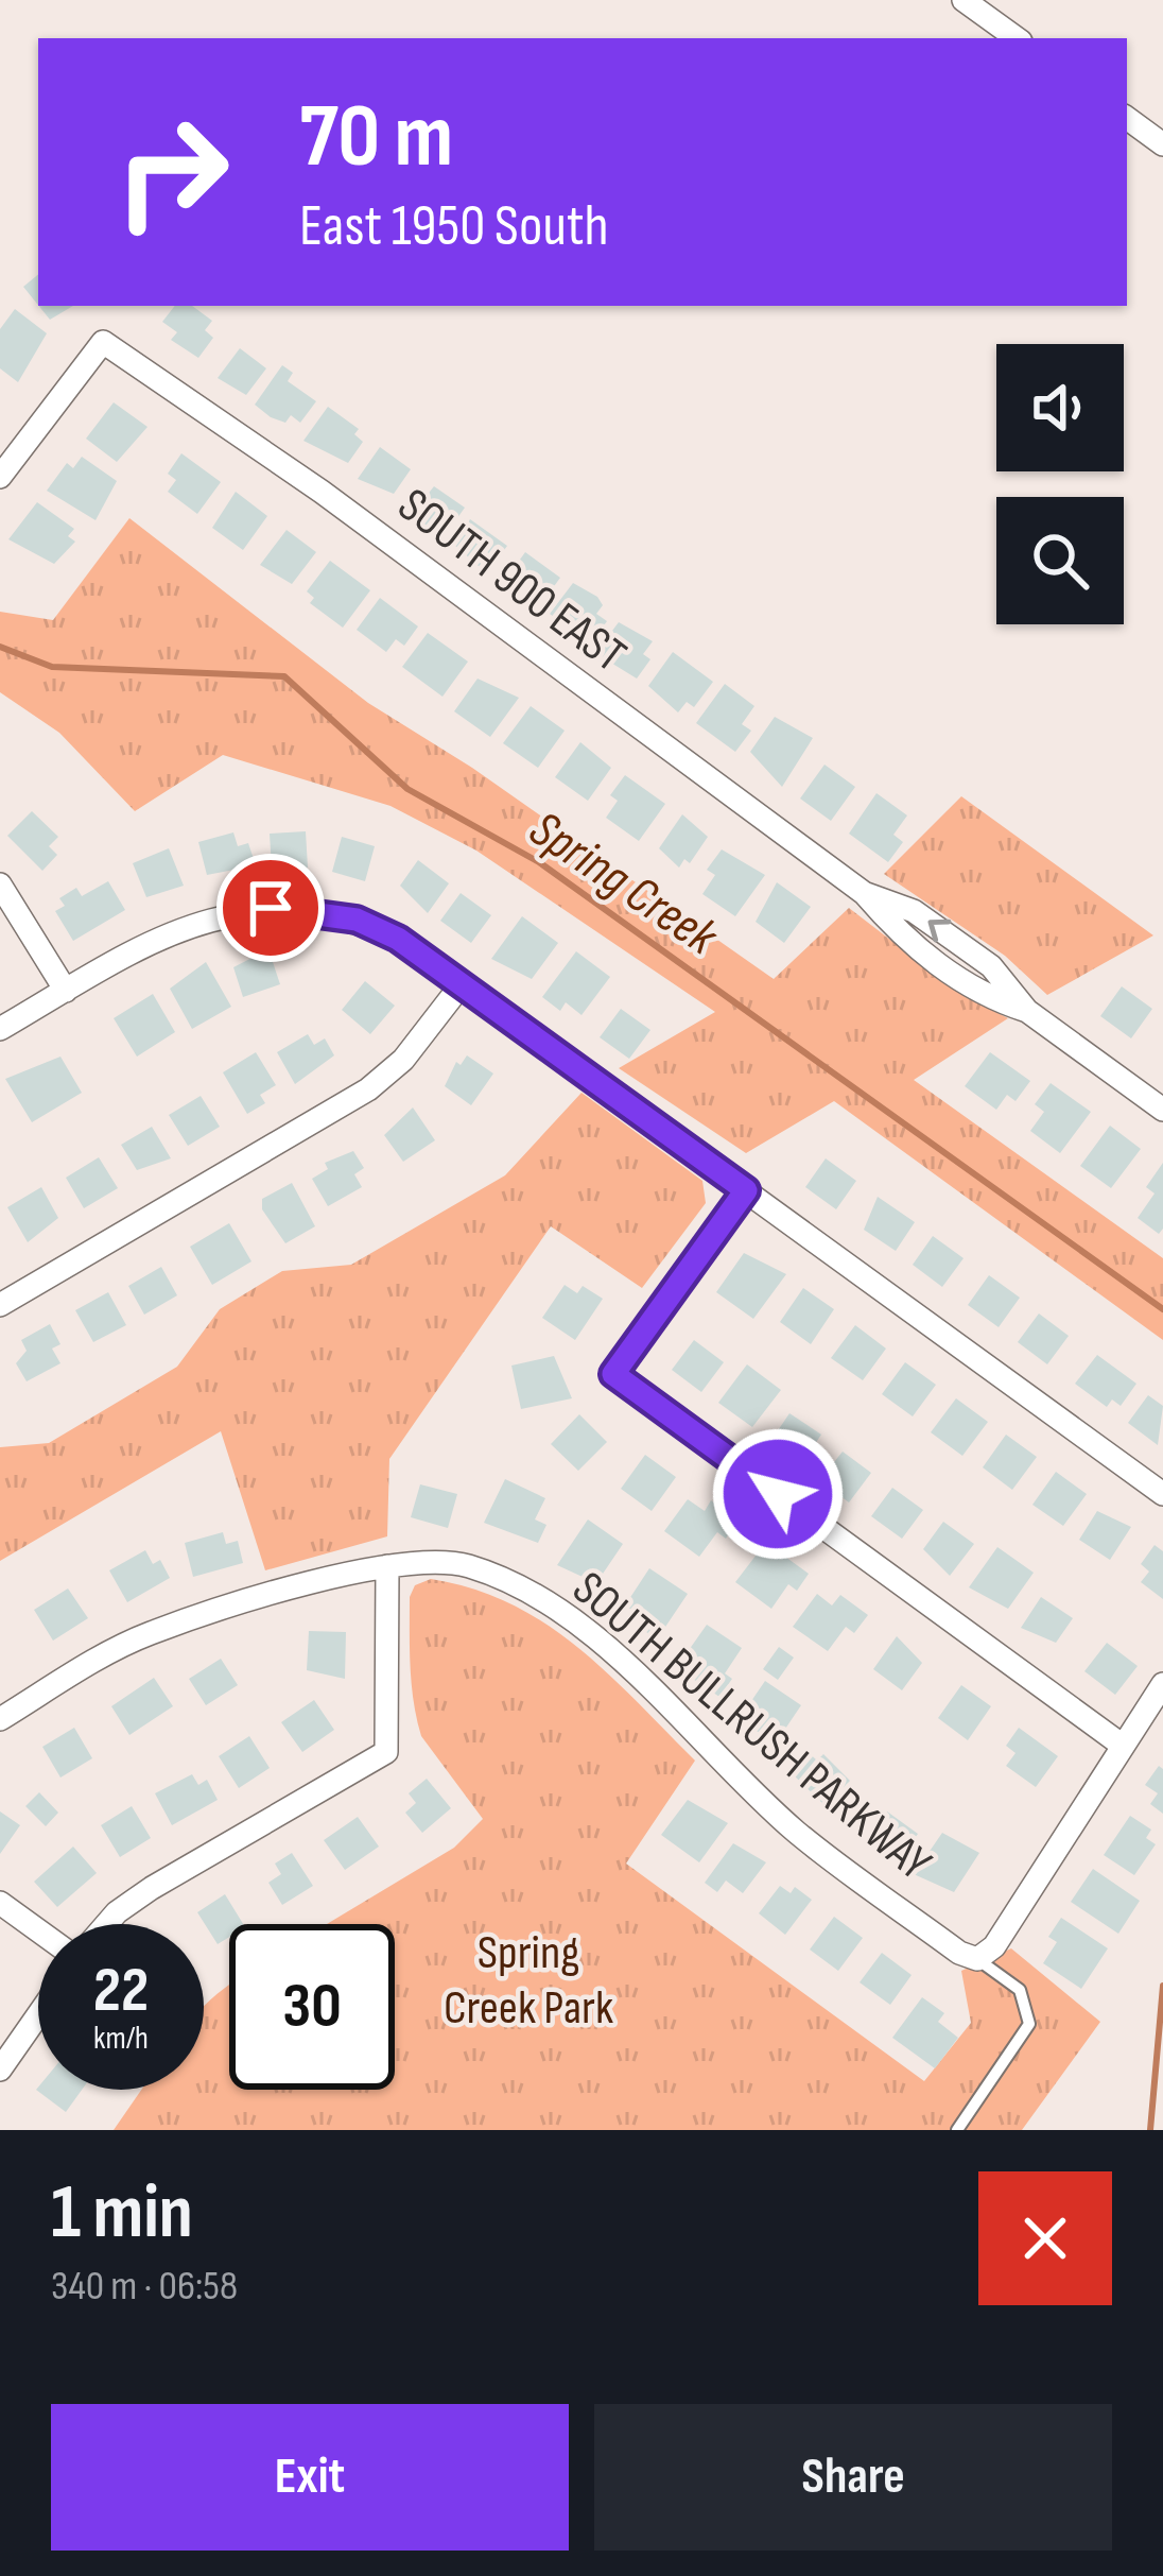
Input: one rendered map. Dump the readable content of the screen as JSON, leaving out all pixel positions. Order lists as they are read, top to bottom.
{
  "streets": {
    "street": ["SOUTH 900 EAST", "SOUTH BULLRUSH PARKWAY"]
  },
  "water": ["Spring Creek"],
  "parks": ["Spring Creek Park"],
  "page": {
    "turn": ["70 m", "East 1950 South"],
    "speed": "22 km/h",
    "limit": "30",
    "heading": ["1 min", "340 m · 06:58"],
    "buttons": ["Exit", "Share"]
  }
}
